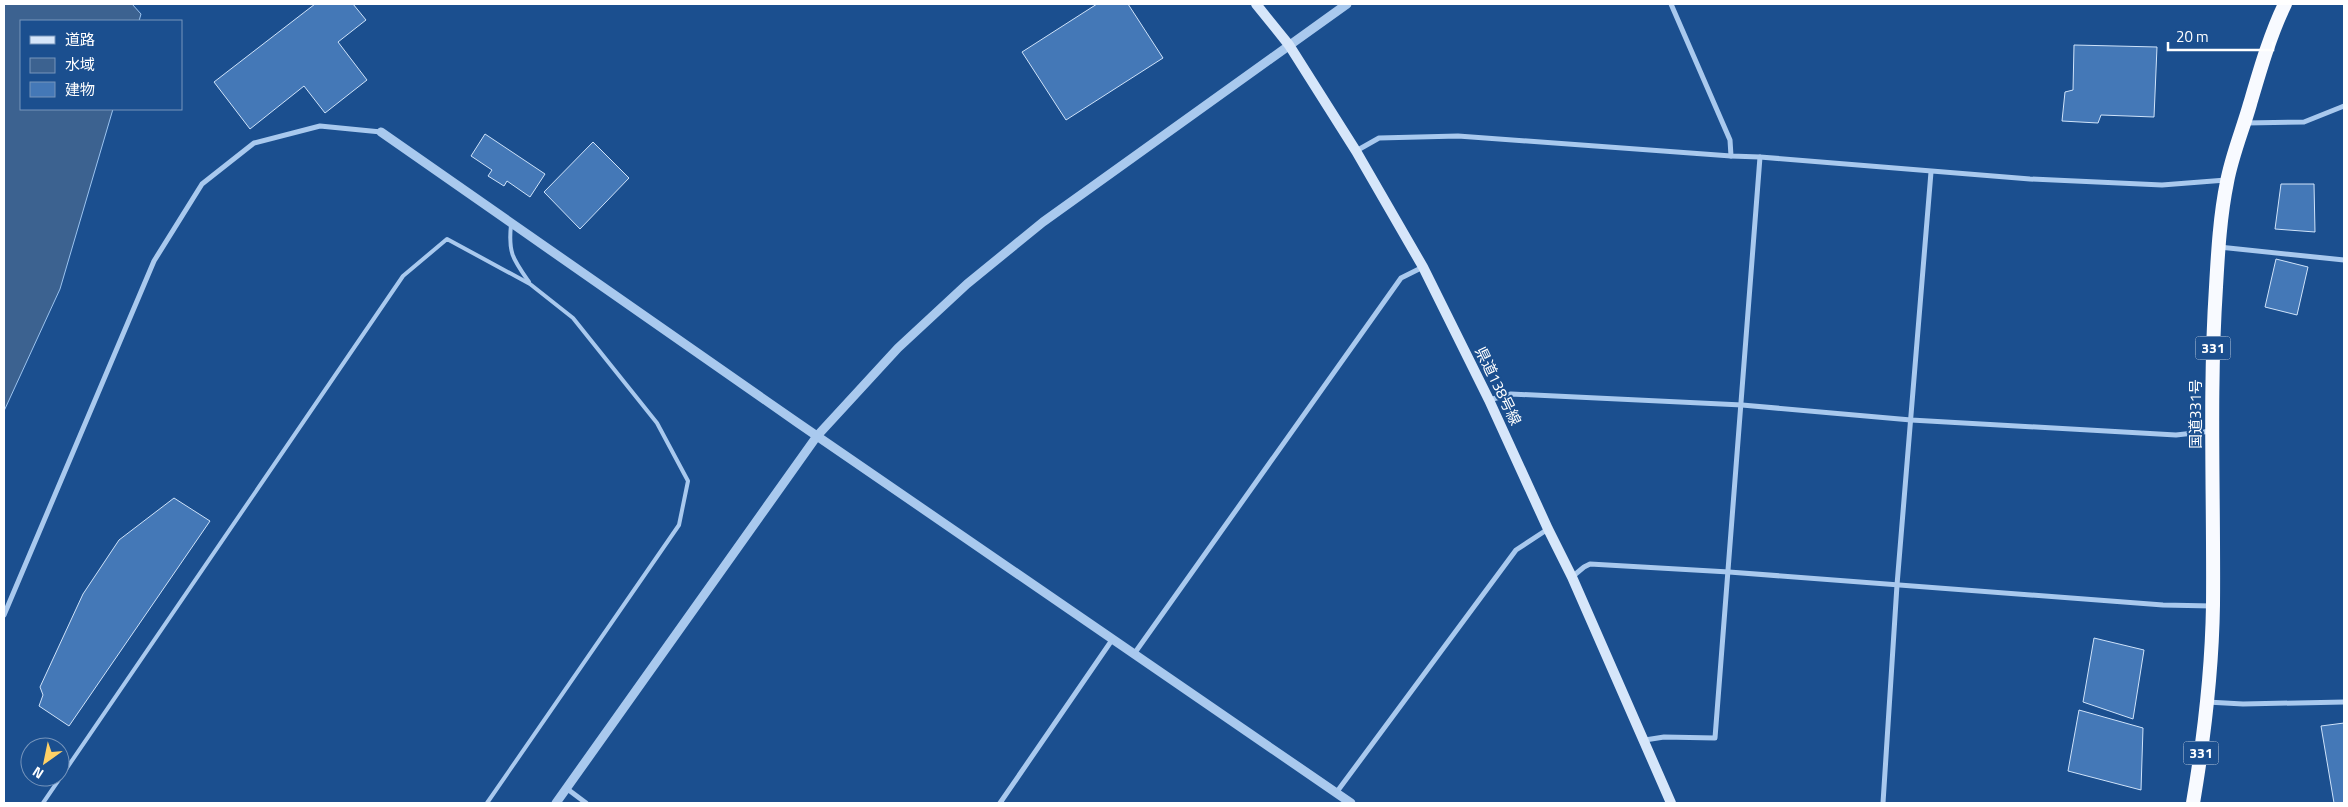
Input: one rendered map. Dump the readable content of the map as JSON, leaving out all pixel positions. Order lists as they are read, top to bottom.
{
  "streets": {
    "highway": ["331", "国道331号"],
    "main road": ["県道138号線"]
  },
  "legend": ["道路", "水域", "建物"],
  "scale_bar": "20 m",
  "north": "bottom left"
}
